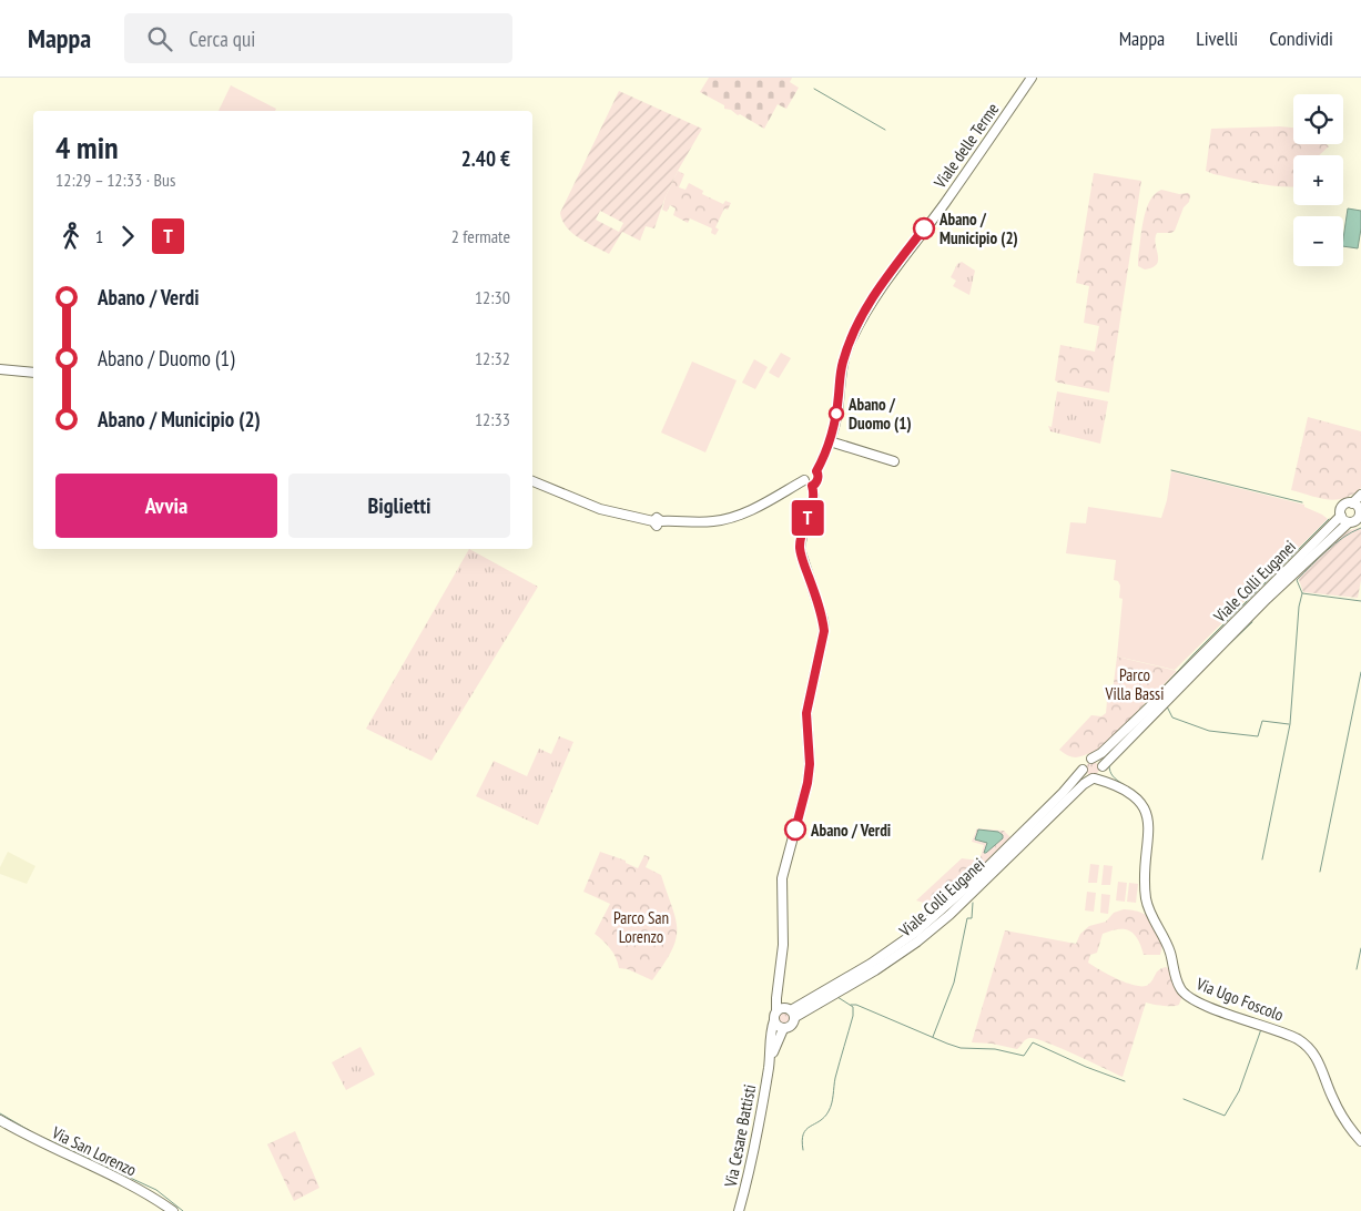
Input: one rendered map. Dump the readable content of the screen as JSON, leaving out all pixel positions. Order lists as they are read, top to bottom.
{
  "streets": {
    "street": [
      "Viale delle Terme",
      "Viale Colli Euganei",
      "Via Ugo Foscolo",
      "Via Cesare Battisti",
      "Via San Lorenzo"
    ]
  },
  "crossings": [
    ["Viale delle Terme", "Via Cesare Battisti"],
    ["Viale Colli Euganei", "Via Ugo Foscolo"],
    ["Viale Colli Euganei", "Via Cesare Battisti"]
  ],
  "parks": ["Parco Villa Bassi", "Parco San Lorenzo"],
  "places": ["Abano / Municipio (2)", "Abano / Duomo (1)", "Abano / Verdi"],
  "lines": ["bus line T"],
  "page": {
    "header": "Mappa",
    "search": "Cerca qui",
    "nav": ["Mappa", "Livelli", "Condividi"],
    "on_map": "T",
    "map_buttons": ["+", "−"],
    "heading": ["4 min", "12:29 – 12:33 · Bus", "2.40 €"],
    "legs": ["1", "T", "2 fermate"],
    "list": [
      {
        "name": "Abano / Verdi",
        "value": "12:30"
      },
      {
        "name": "Abano / Duomo (1)",
        "value": "12:32"
      },
      {
        "name": "Abano / Municipio (2)",
        "value": "12:33"
      }
    ],
    "buttons": ["Avvia", "Biglietti"]
  }
}
